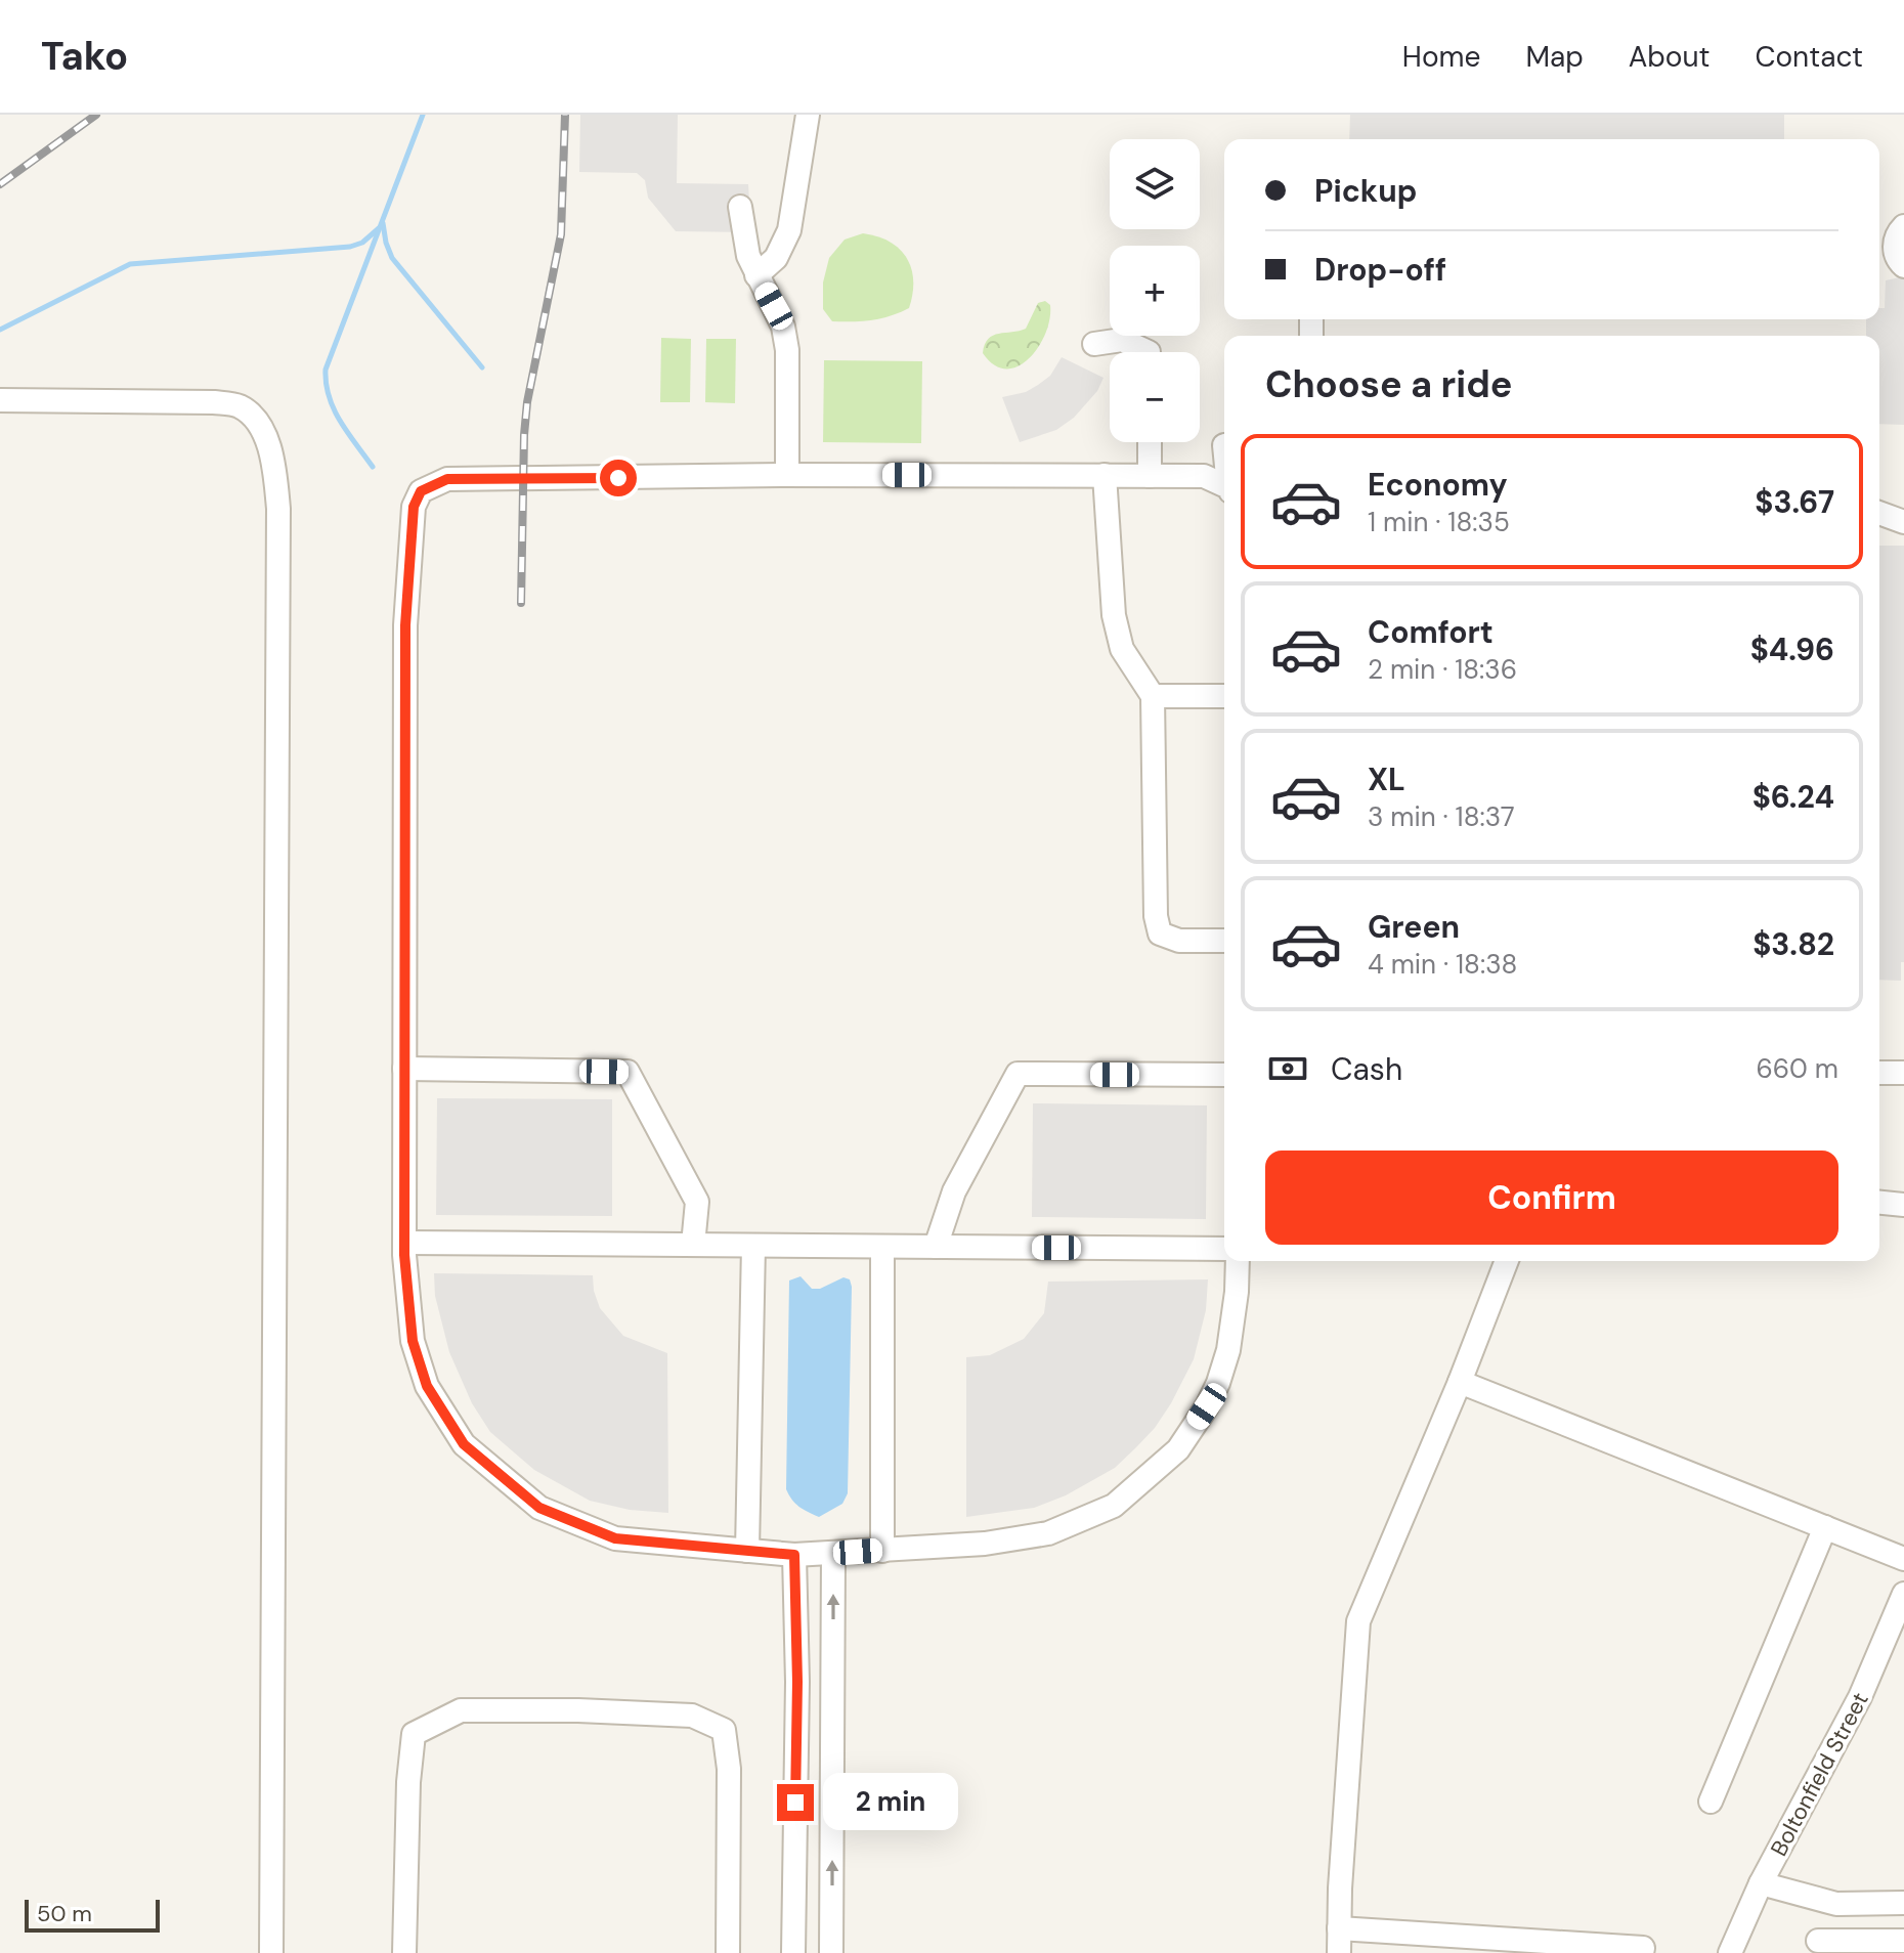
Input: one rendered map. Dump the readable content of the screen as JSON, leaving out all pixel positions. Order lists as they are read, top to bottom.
{
  "streets": {
    "street": ["Boltonfield Street"]
  },
  "scale_bar": "50 m",
  "page": {
    "header": "Tako",
    "nav": [
      "Home",
      "Map",
      "About",
      "Contact"
    ],
    "map_buttons": ["+", "−"],
    "banner": ["Pickup", "Drop-off"],
    "heading": "Choose a ride",
    "list": [
      {
        "name": "Economy",
        "note": "1 min · 18:35",
        "value": "$3.67"
      },
      {
        "name": "Comfort",
        "note": "2 min · 18:36",
        "value": "$4.96"
      },
      {
        "name": "XL",
        "note": "3 min · 18:37",
        "value": "$6.24"
      },
      {
        "name": "Green",
        "note": "4 min · 18:38",
        "value": "$3.82"
      }
    ],
    "pay": ["Cash", "660 m"],
    "buttons": "Confirm",
    "bubble": "2 min",
    "scale": "50 m"
  }
}
